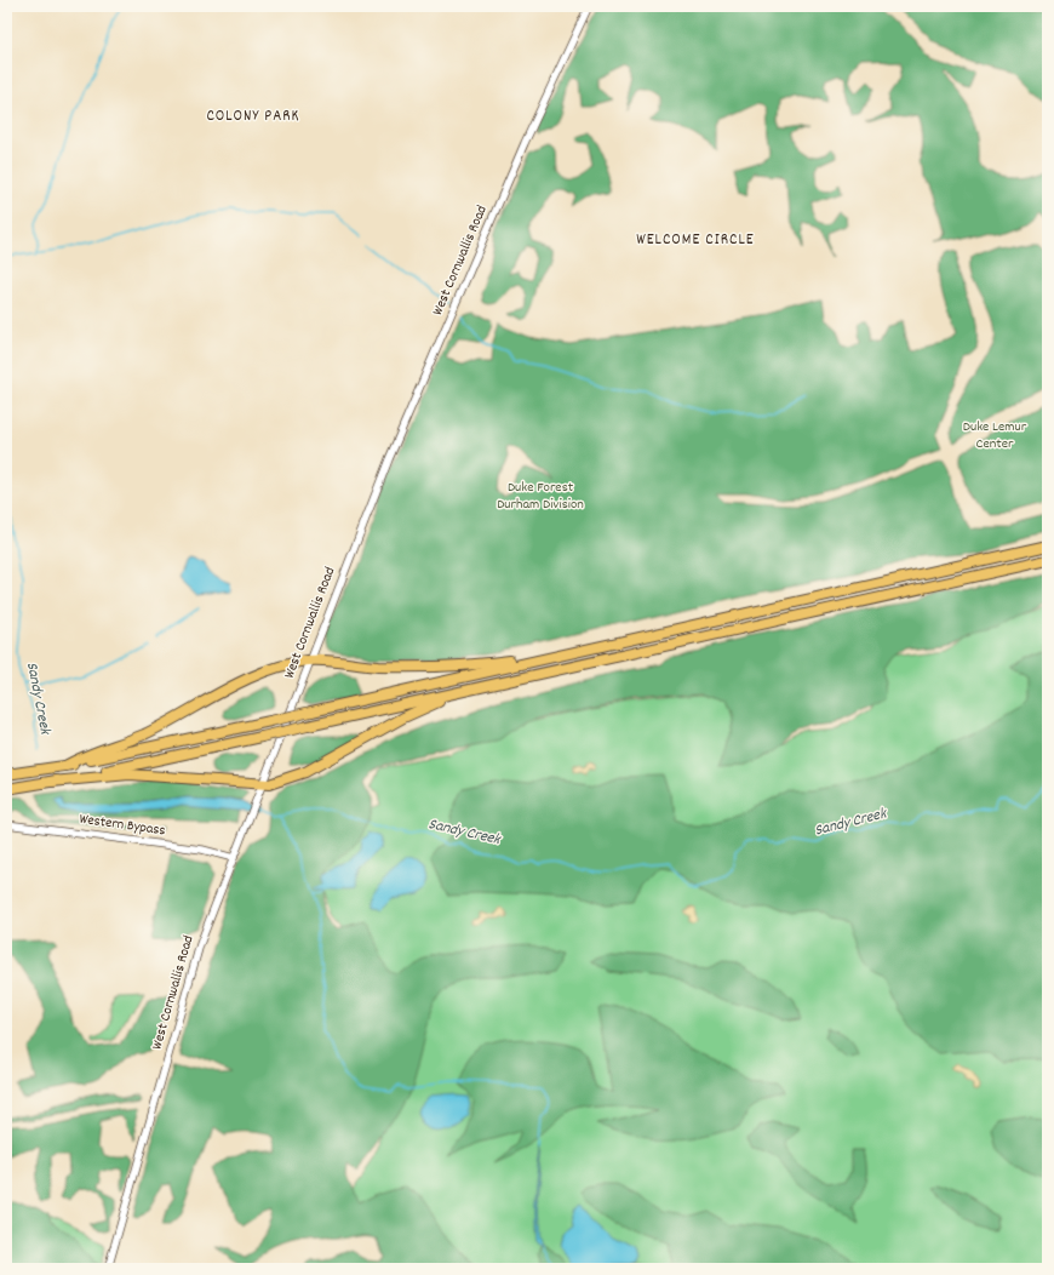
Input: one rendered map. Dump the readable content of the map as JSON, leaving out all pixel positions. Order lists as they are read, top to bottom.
{
  "streets": {
    "street": ["West Cornwallis Road", "Western Bypass"]
  },
  "crossings": [
    ["West Cornwallis Road", "Western Bypass"]
  ],
  "districts": ["COLONY PARK", "WELCOME CIRCLE"],
  "water": ["Sandy Creek"],
  "parks": ["Duke Lemur Center", "Duke Forest Durham Division"]
}
